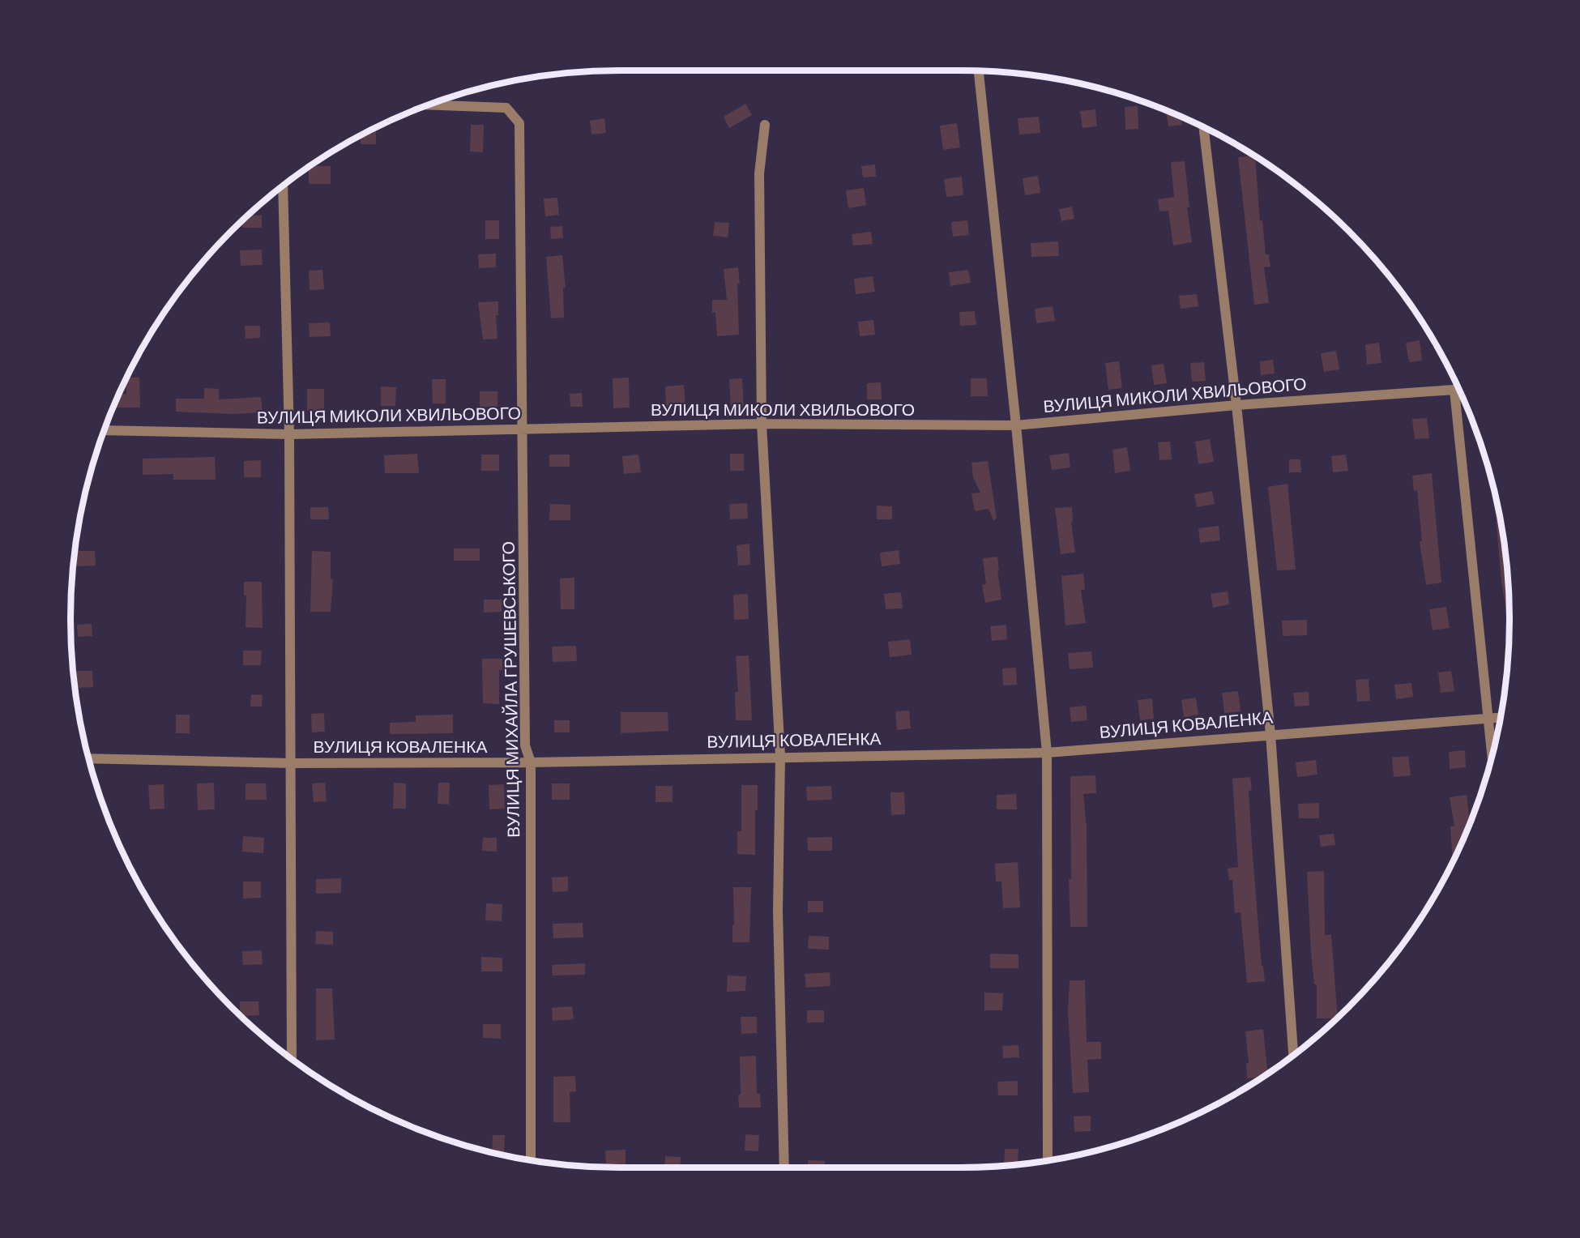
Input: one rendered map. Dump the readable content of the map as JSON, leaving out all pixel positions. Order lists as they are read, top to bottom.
{
  "streets": {
    "street": ["ВУЛИЦЯ МИКОЛИ ХВИЛЬОВОГО", "ВУЛИЦЯ МИХАЙЛА ГРУШЕВСЬКОГО", "ВУЛИЦЯ КОВАЛЕНКА"]
  },
  "crossings": [
    ["ВУЛИЦЯ МИКОЛИ ХВИЛЬОВОГО", "ВУЛИЦЯ МИХАЙЛА ГРУШЕВСЬКОГО"],
    ["ВУЛИЦЯ МИХАЙЛА ГРУШЕВСЬКОГО", "ВУЛИЦЯ КОВАЛЕНКА"]
  ]
}
